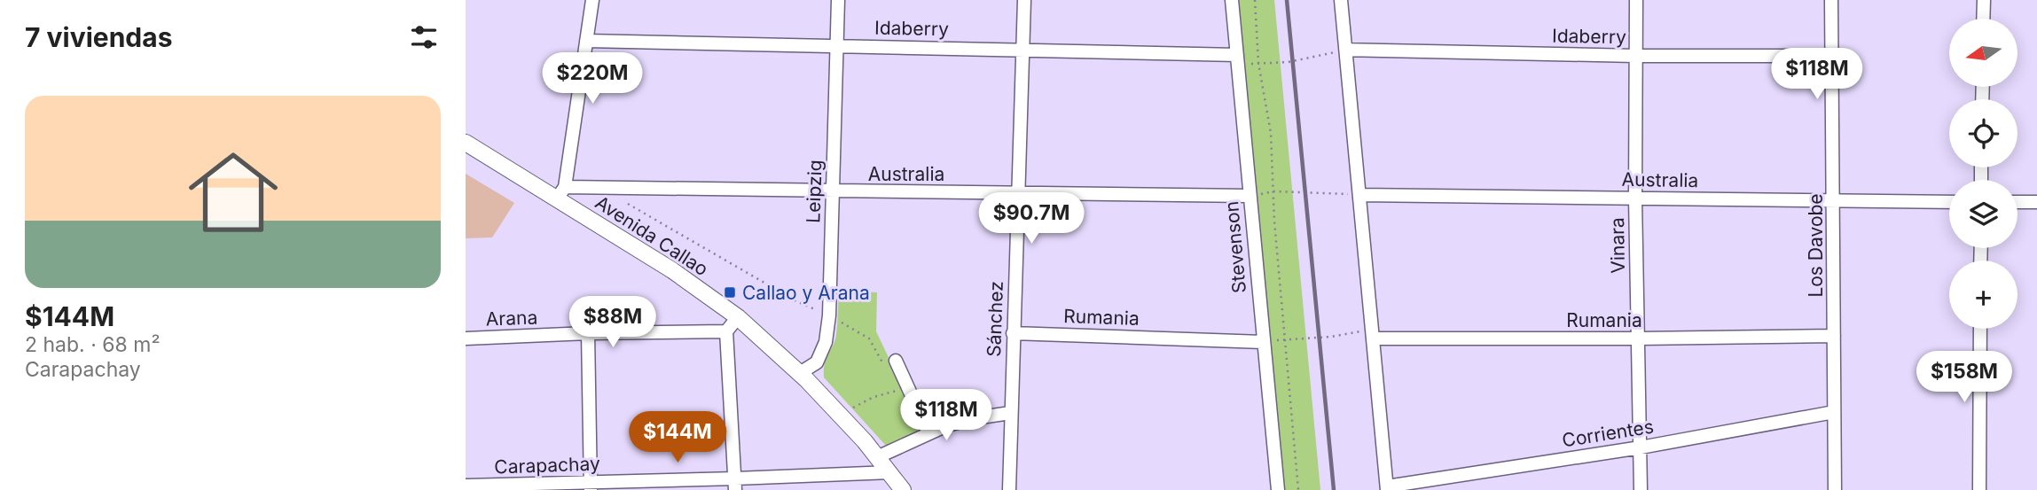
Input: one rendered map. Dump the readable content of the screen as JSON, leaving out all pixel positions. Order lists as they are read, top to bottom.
{
  "streets": {
    "main road": ["Avenida Callao"],
    "street": [
      "Idaberry",
      "Australia",
      "Leipzig",
      "Vinara",
      "Los Davobe",
      "Stevenson",
      "Rumania",
      "Arana",
      "Sánchez",
      "Corrientes",
      "Carapachay"
    ]
  },
  "crossings": [
    ["Idaberry", "Leipzig"],
    ["Idaberry", "Vinara"],
    ["Idaberry", "Los Davobe"],
    ["Idaberry", "Stevenson"],
    ["Idaberry", "Sánchez"],
    ["Australia", "Leipzig"],
    ["Australia", "Avenida Callao"],
    ["Australia", "Vinara"],
    ["Australia", "Los Davobe"],
    ["Australia", "Stevenson"],
    ["Australia", "Sánchez"],
    ["Leipzig", "Avenida Callao"],
    ["Avenida Callao", "Carapachay"],
    ["Vinara", "Rumania"],
    ["Vinara", "Corrientes"],
    ["Los Davobe", "Rumania"],
    ["Los Davobe", "Corrientes"],
    ["Stevenson", "Rumania"],
    ["Rumania", "Sánchez"]
  ],
  "places": {
    "transit": ["Callao y Arana"]
  },
  "north": "left",
  "page": {
    "heading": "7 viviendas",
    "map_buttons": "+",
    "price": [
      "$118M",
      "$220M",
      "$90.7M",
      "$88M",
      "$158M",
      "$118M",
      "$144M"
    ],
    "list": [
      {
        "name": "$144M",
        "note": "2 hab. · 68 m² · Carapachay"
      }
    ]
  }
}
